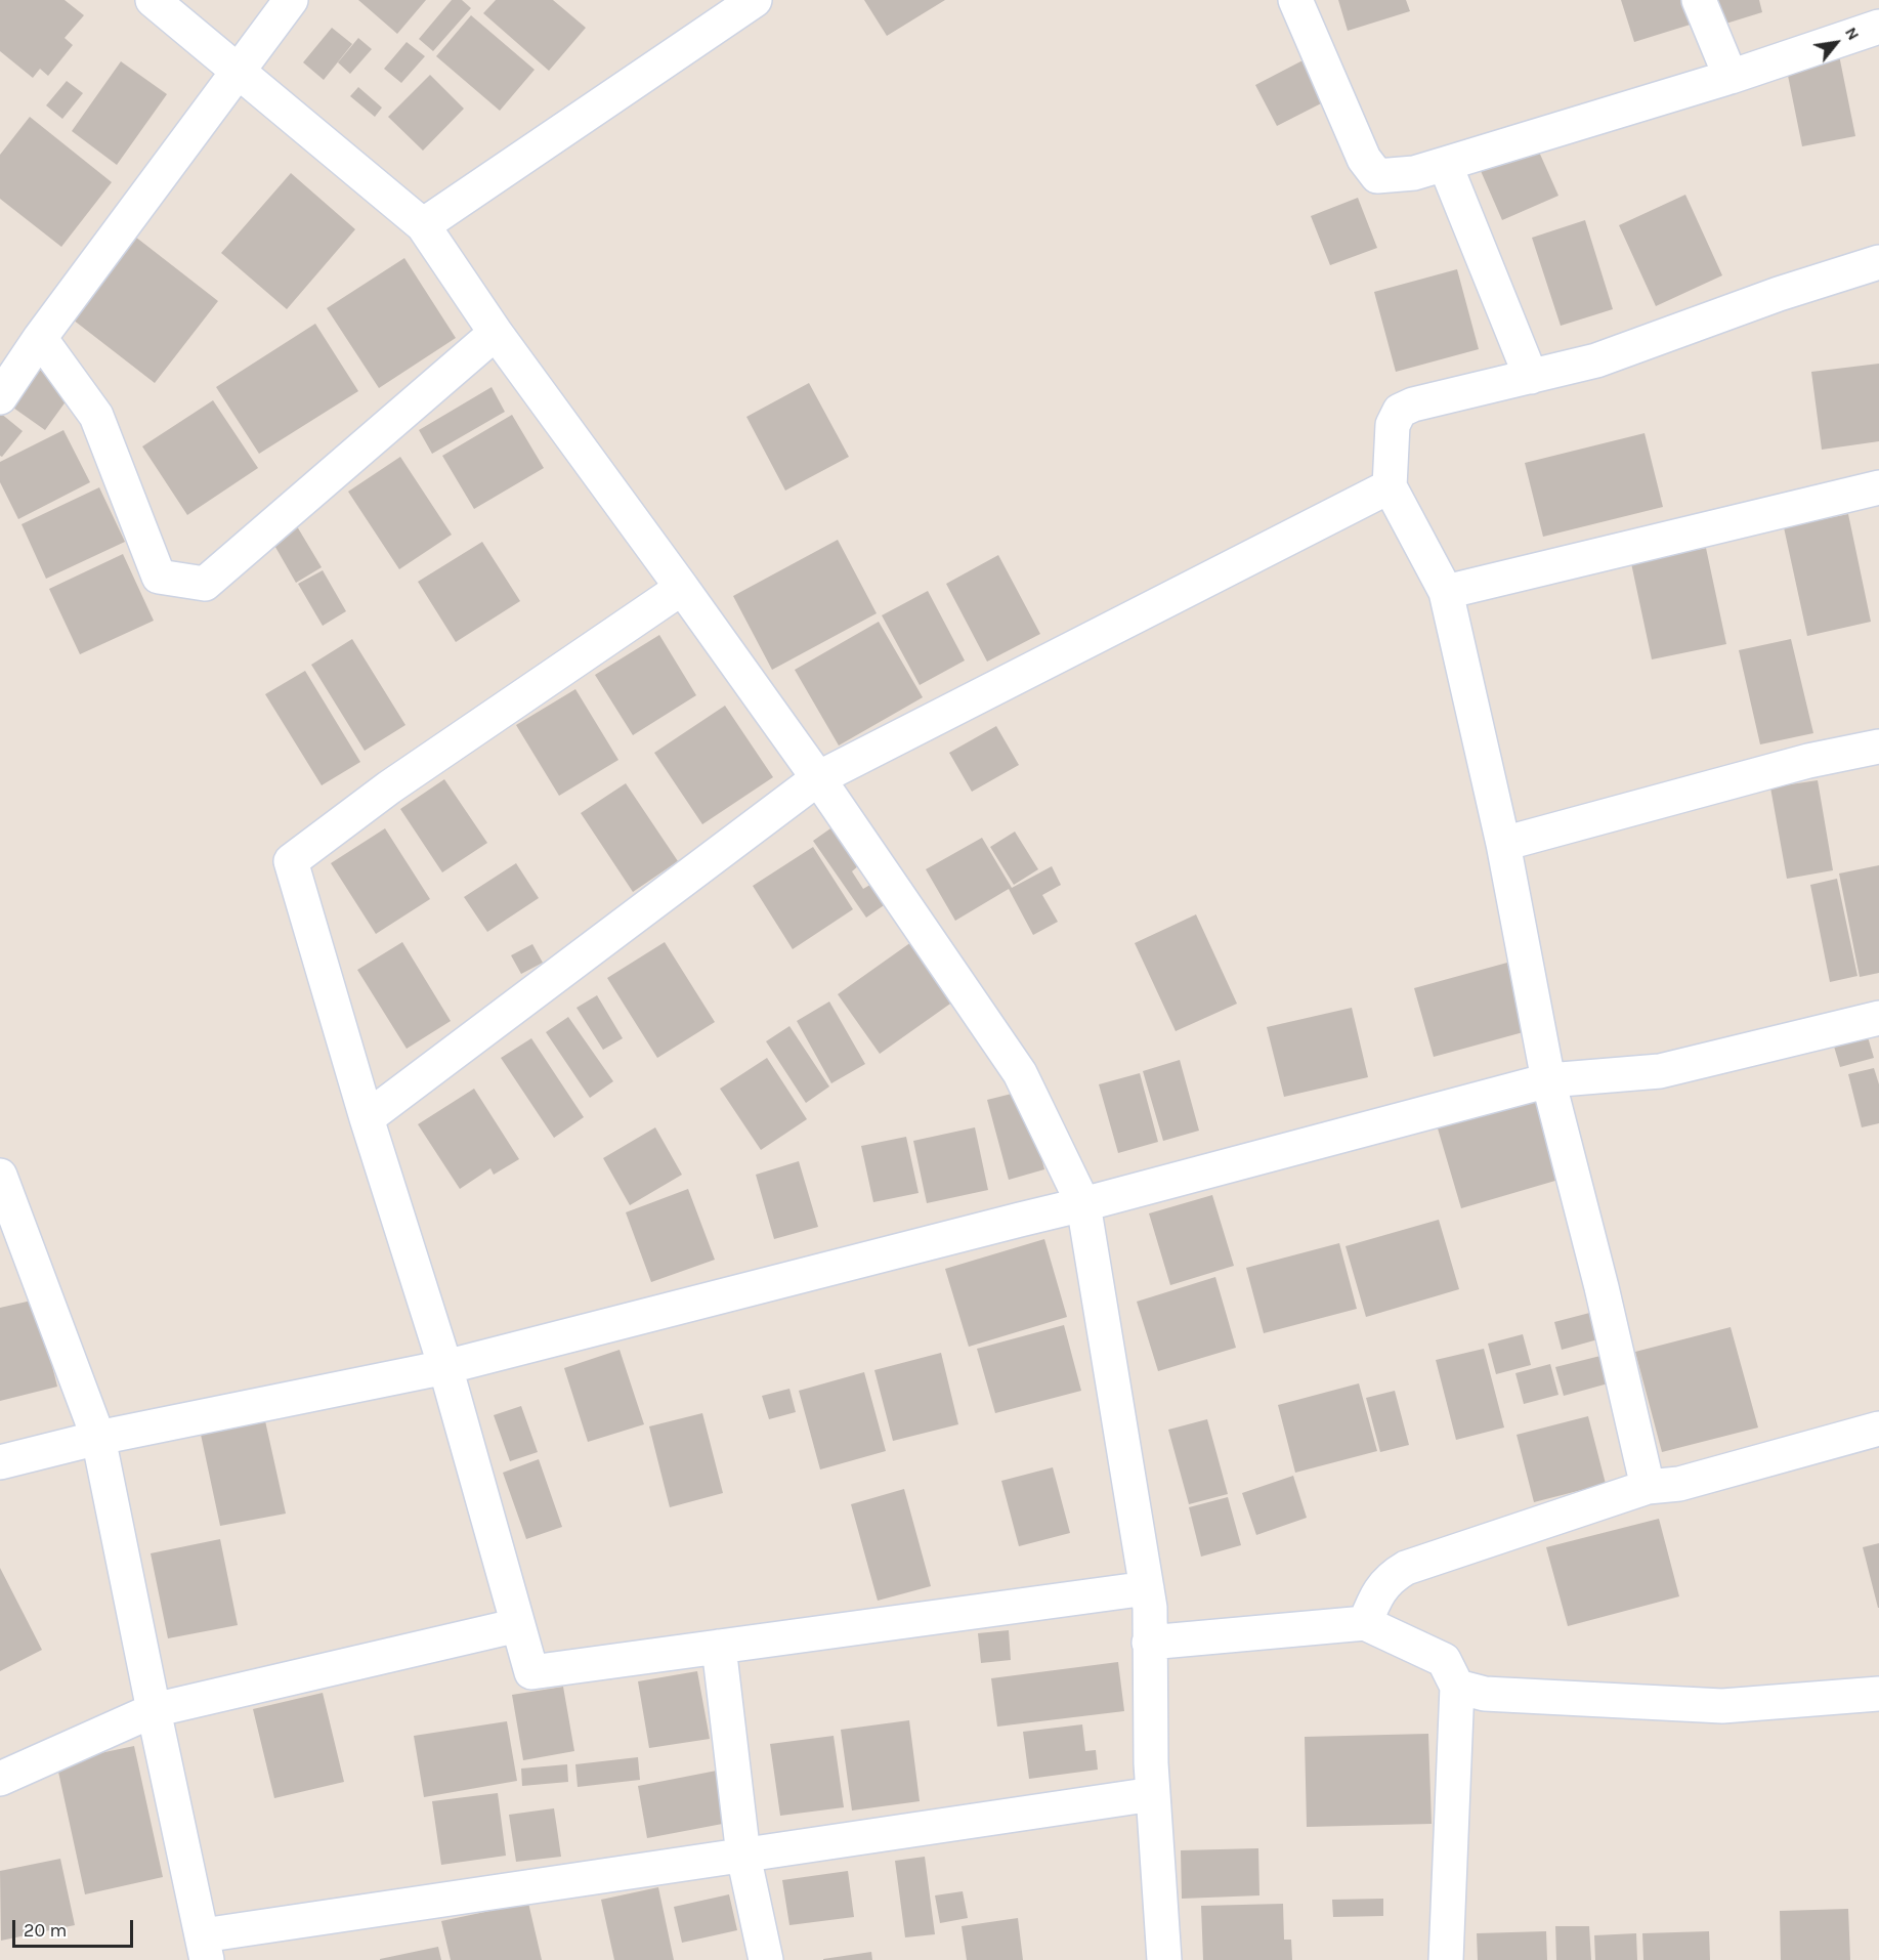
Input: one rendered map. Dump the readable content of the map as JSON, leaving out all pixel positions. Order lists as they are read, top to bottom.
{
  "scale_bar": "20 m",
  "north": "top right"
}
